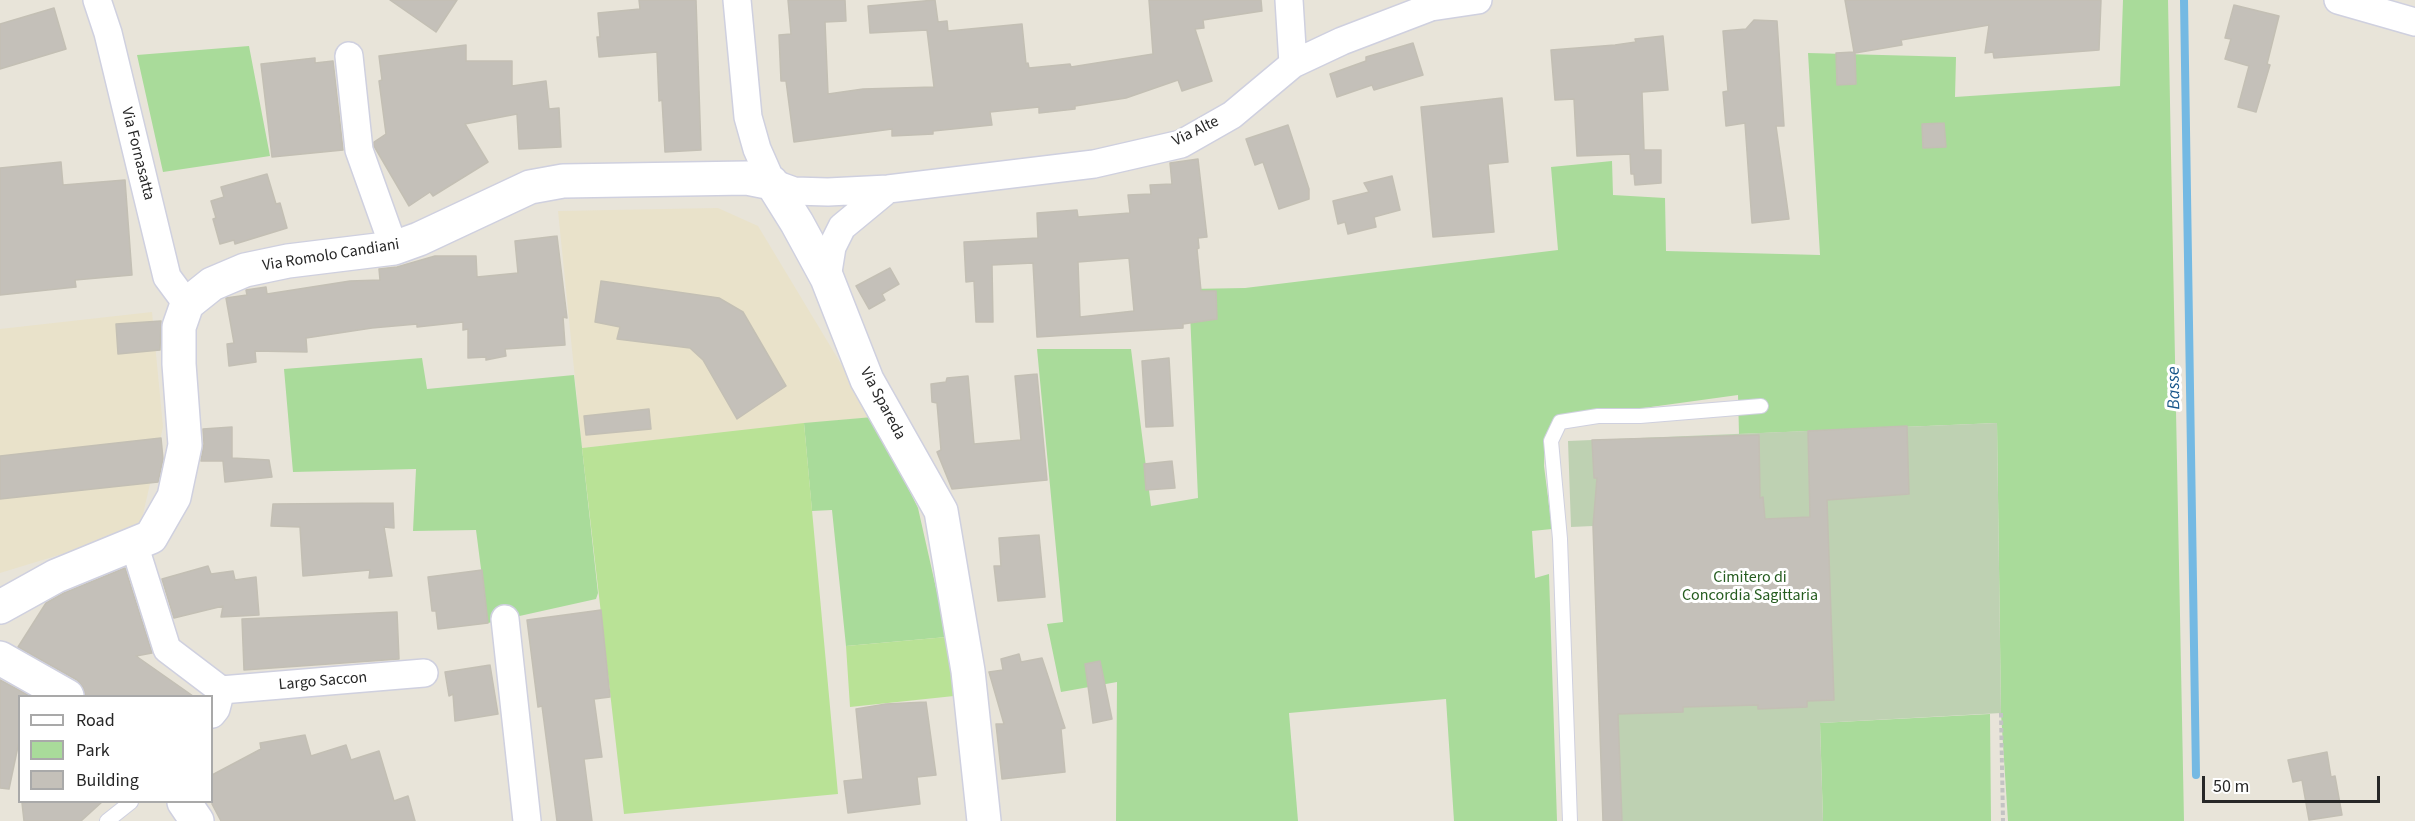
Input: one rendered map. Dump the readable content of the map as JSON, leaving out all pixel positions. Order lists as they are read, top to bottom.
{
  "streets": {
    "street": [
      "Via Alte",
      "Via Fornasatta",
      "Via Romolo Candiani",
      "Via Spareda",
      "Largo Saccon"
    ]
  },
  "crossings": [
    ["Via Alte", "Via Romolo Candiani"],
    ["Via Alte", "Via Spareda"],
    ["Via Fornasatta", "Via Romolo Candiani"],
    ["Via Romolo Candiani", "Via Spareda"]
  ],
  "water": ["Basse"],
  "parks": ["Cimitero di Concordia Sagittaria"],
  "legend": ["Road", "Park", "Building"],
  "scale_bar": "50 m"
}
